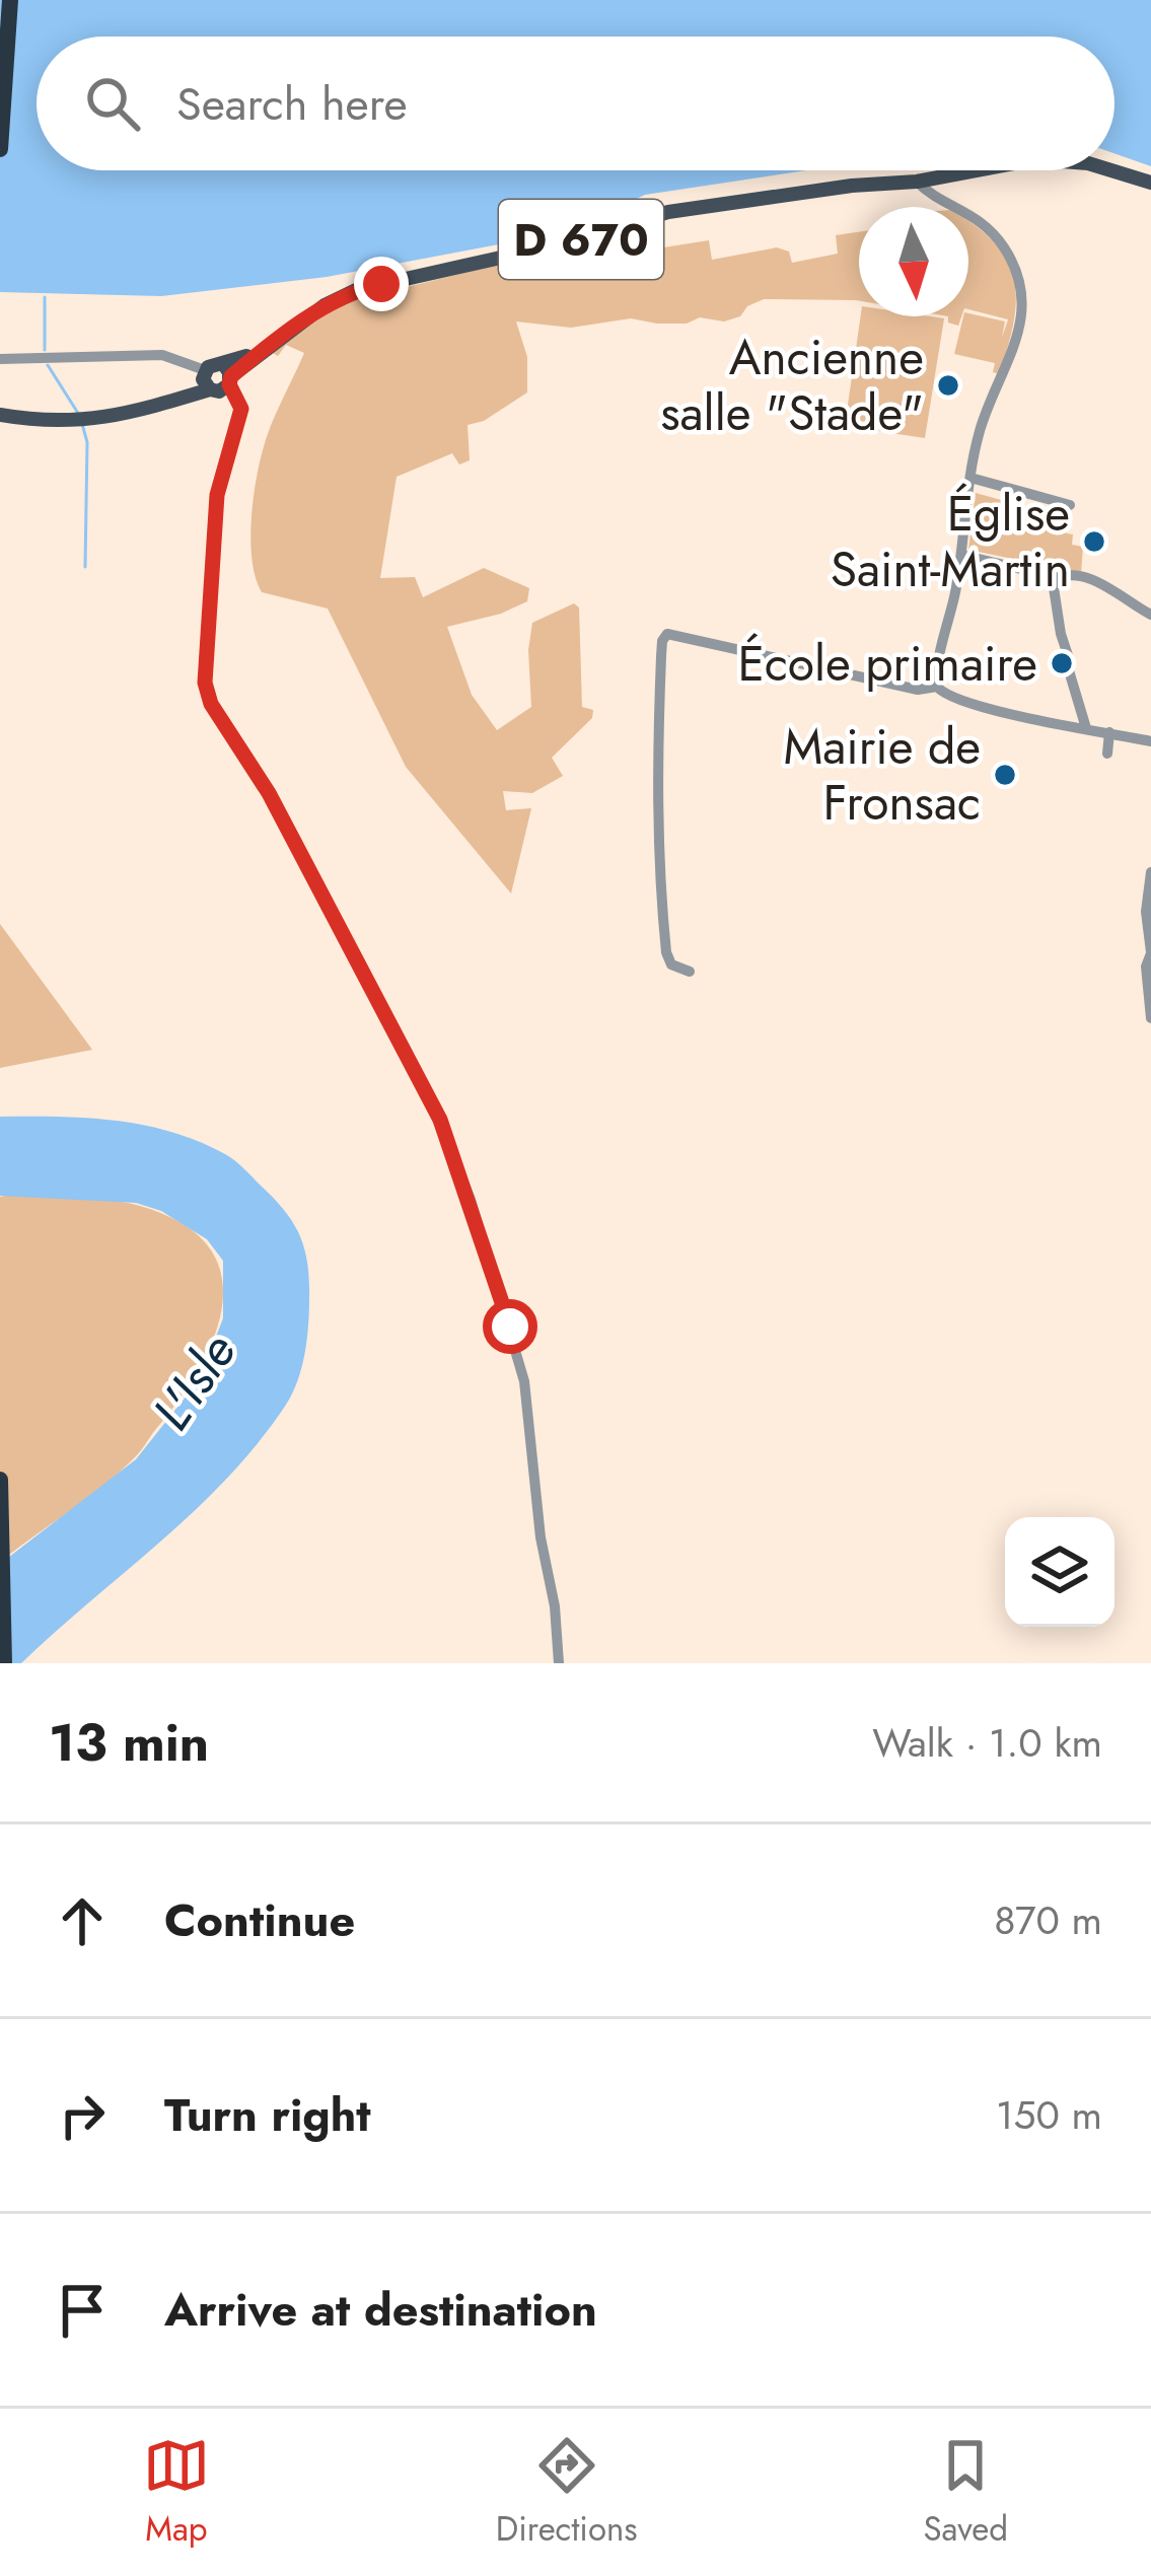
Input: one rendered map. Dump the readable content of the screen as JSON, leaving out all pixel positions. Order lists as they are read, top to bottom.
{
  "streets": {
    "main road": ["D 670"]
  },
  "water": ["L'Isle"],
  "places": [
    "Ancienne salle \"Stade\"",
    "Église Saint-Martin",
    "École primaire",
    "Mairie de Fronsac"
  ],
  "north": "bottom",
  "page": {
    "search": "Search here",
    "heading": ["13 min", "Walk · 1.0 km"],
    "list": [
      ["Continue", "870 m"],
      ["Turn right", "150 m"],
      "Arrive at destination"
    ],
    "nav": ["Map", "Directions", "Saved"]
  }
}
